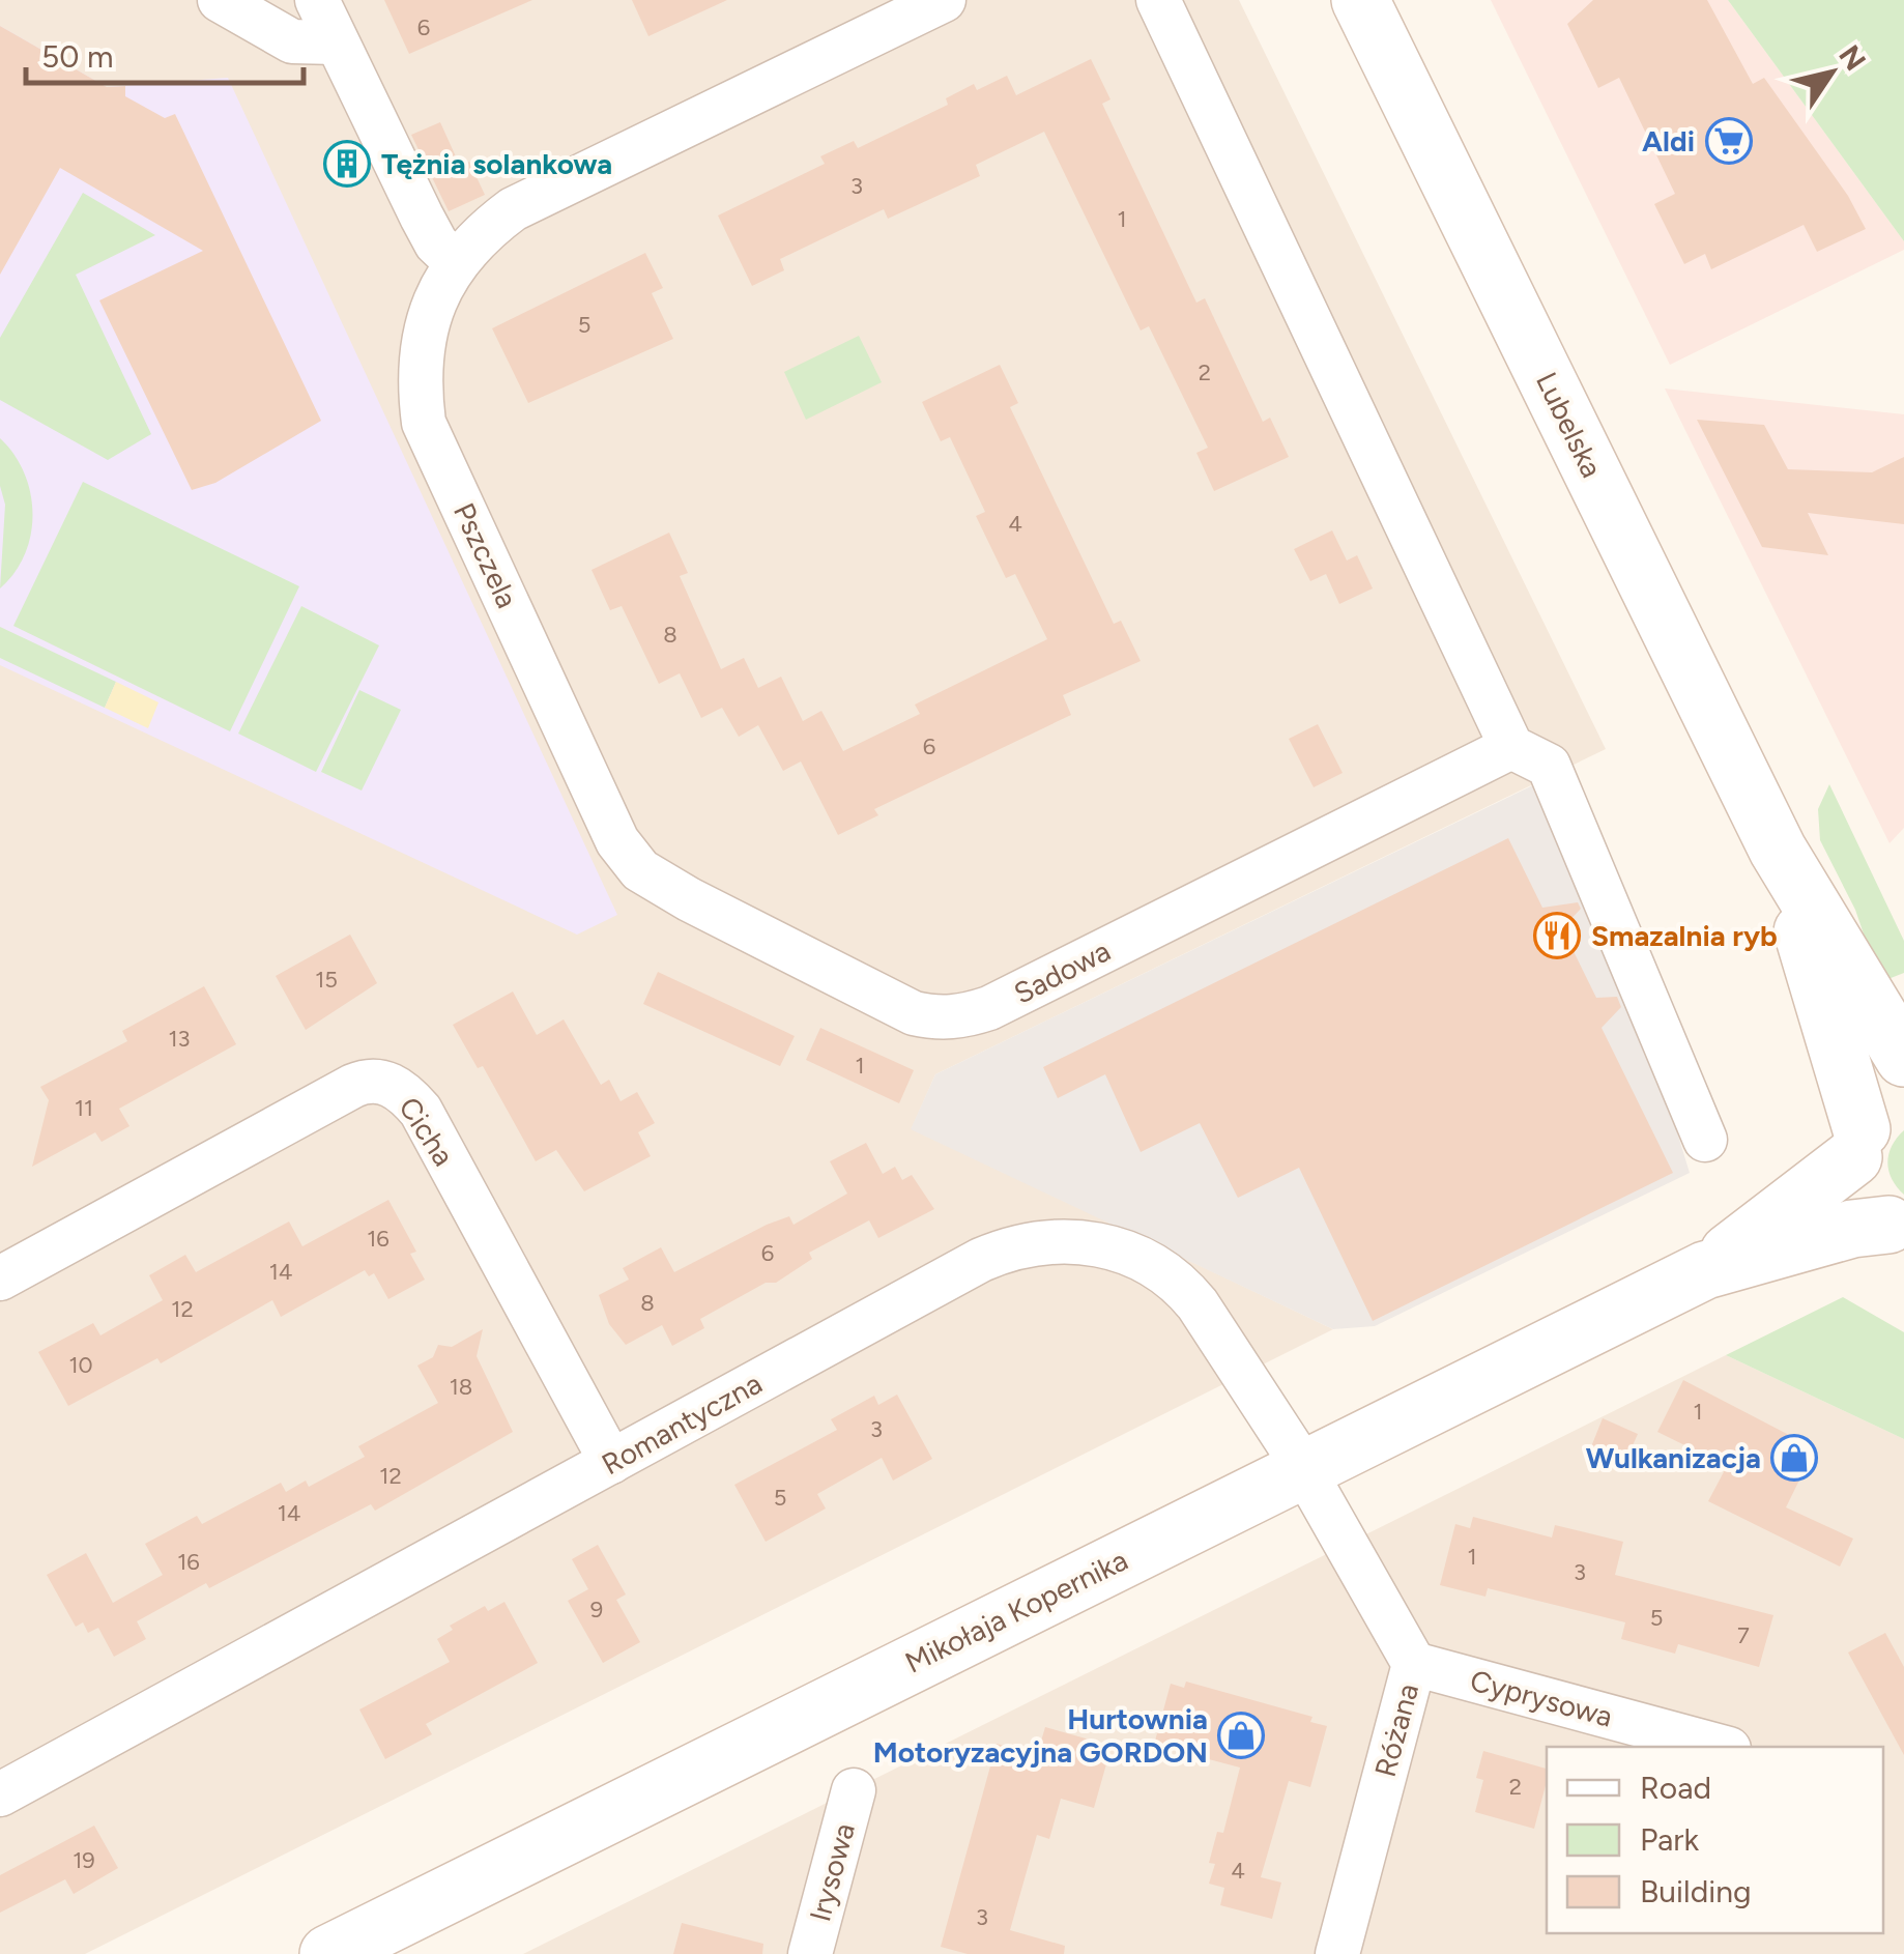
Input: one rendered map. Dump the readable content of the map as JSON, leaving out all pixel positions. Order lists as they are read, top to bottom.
{
  "streets": {
    "street": [
      "Lubelska",
      "Pszczela",
      "Sadowa",
      "Cicha",
      "Romantyczna",
      "Mikołaja Kopernika",
      "Cyprysowa",
      "Różana",
      "Irysowa"
    ]
  },
  "crossings": [
    ["Lubelska", "Mikołaja Kopernika"],
    ["Pszczela", "Sadowa"],
    ["Cicha", "Romantyczna"],
    ["Romantyczna", "Mikołaja Kopernika"],
    ["Romantyczna", "Różana"],
    ["Mikołaja Kopernika", "Różana"],
    ["Cyprysowa", "Różana"]
  ],
  "places": {
    "supermarket": ["Aldi"],
    "building": ["Tężnia solankowa"],
    "restaurant": ["Smazalnia ryb"],
    "shop": ["Wulkanizacja", "Hurtownia Motoryzacyjna GORDON"]
  },
  "house_numbers": [
    "6",
    "3",
    "1",
    "5",
    "2",
    "4",
    "8",
    "6",
    "15",
    "13",
    "1",
    "11",
    "16",
    "6",
    "14",
    "8",
    "12",
    "10",
    "18",
    "1",
    "3",
    "12",
    "5",
    "14",
    "1",
    "16",
    "3",
    "9",
    "5",
    "7",
    "2",
    "19",
    "4",
    "3"
  ],
  "legend": ["Road", "Park", "Building"],
  "scale_bar": "50 m",
  "north": "top right"
}
